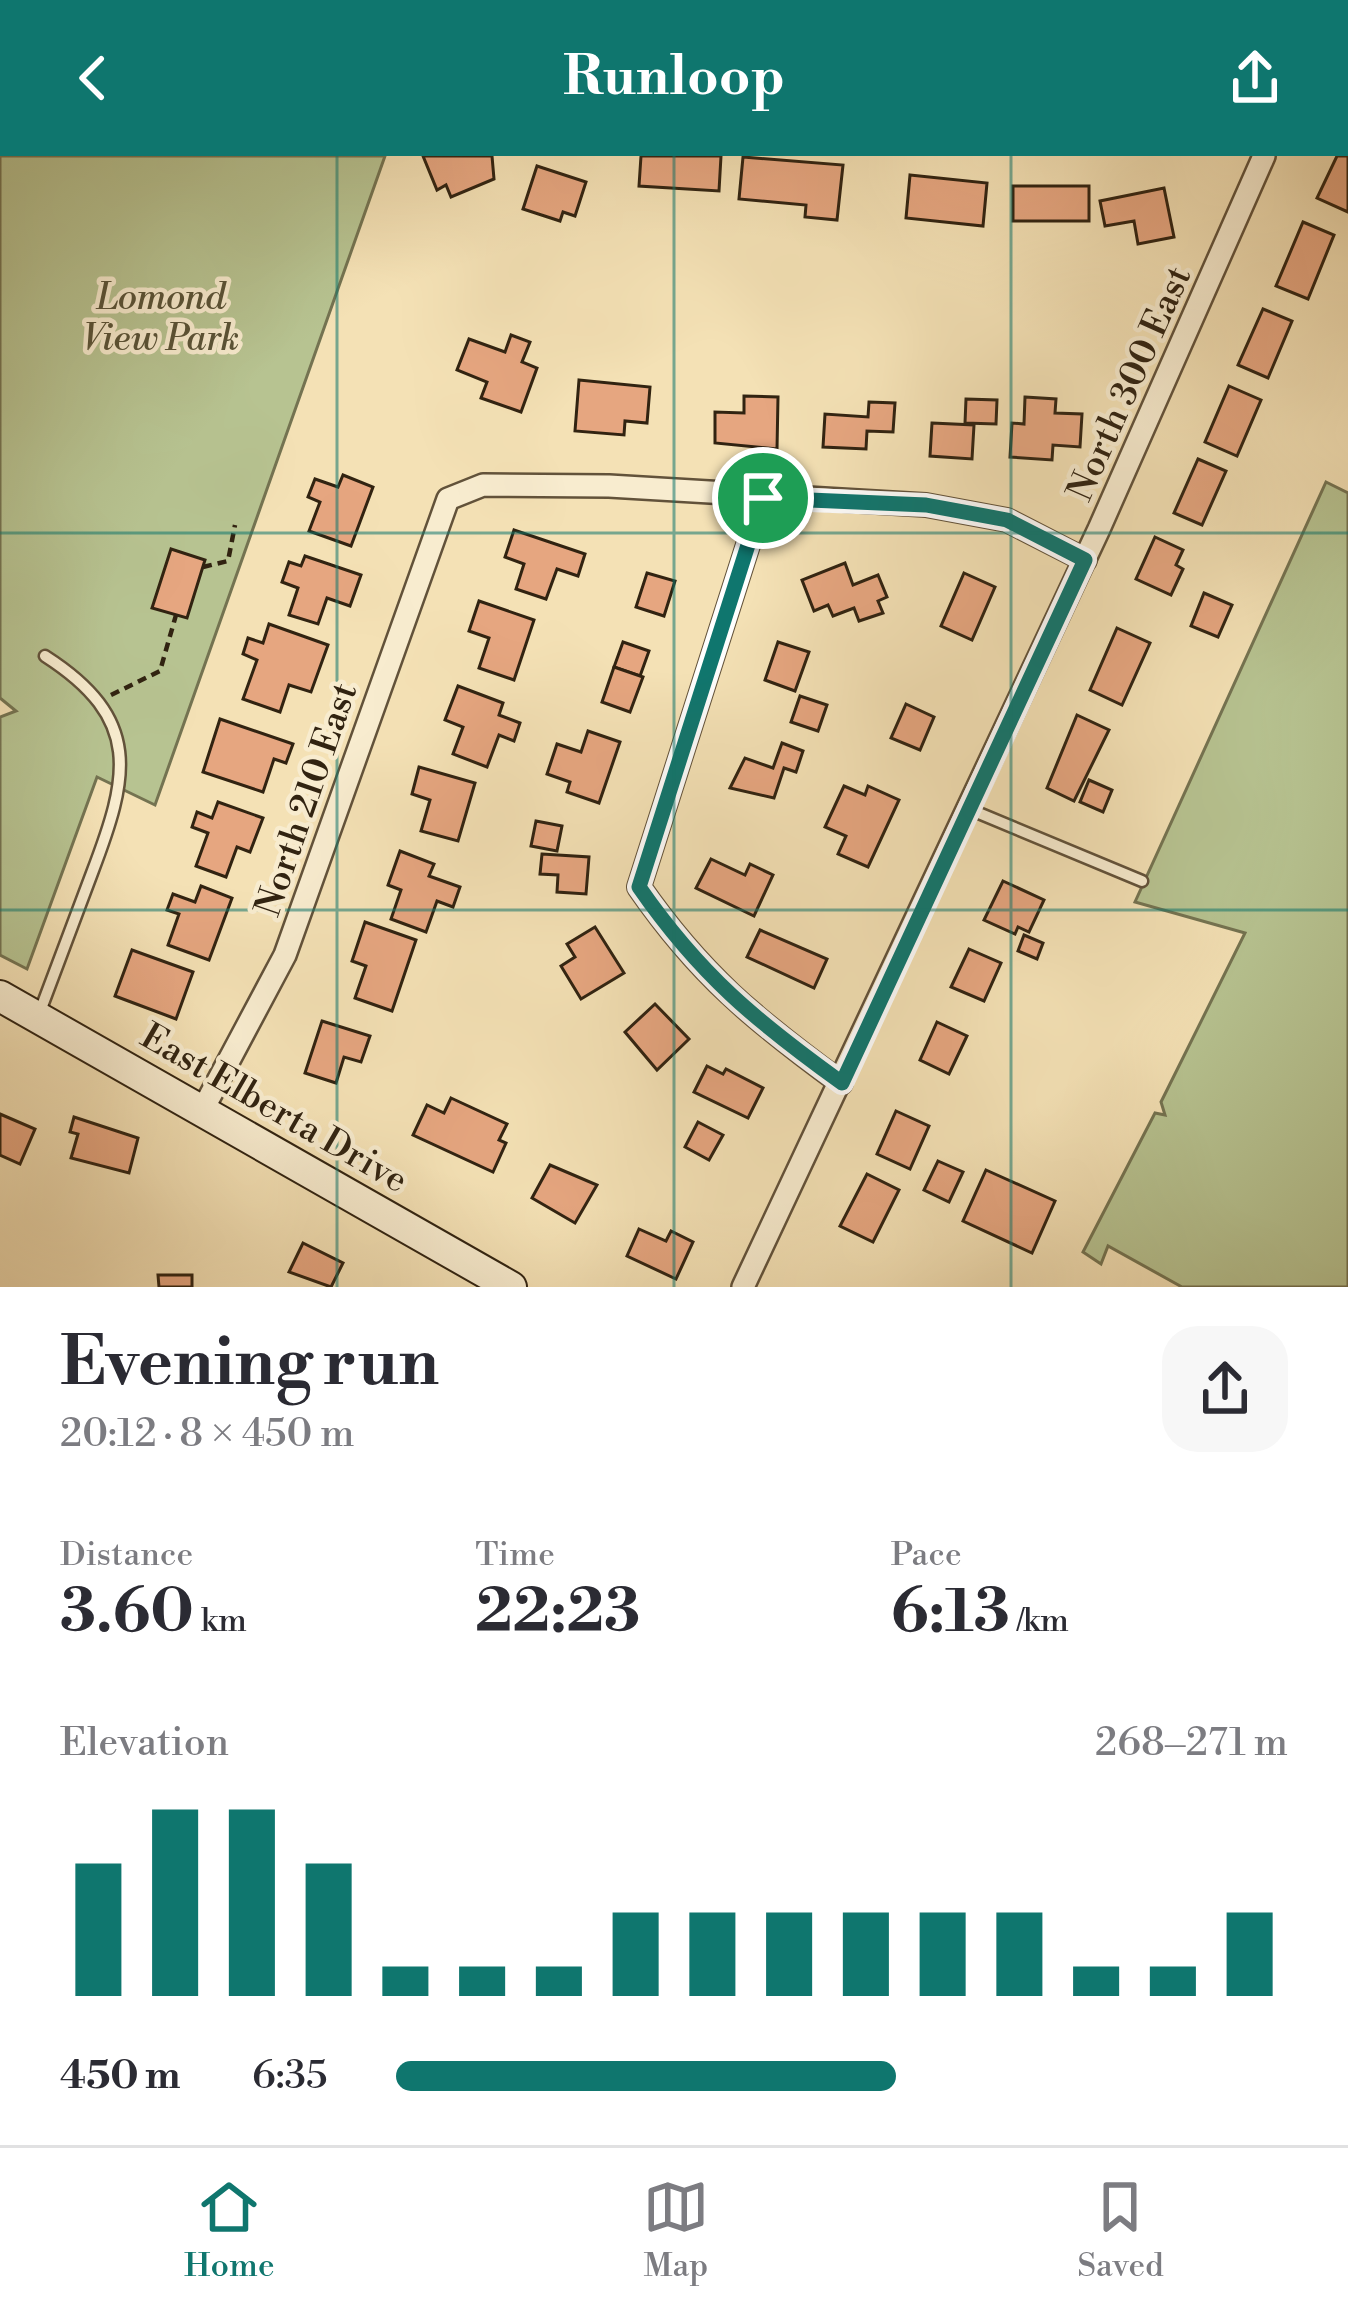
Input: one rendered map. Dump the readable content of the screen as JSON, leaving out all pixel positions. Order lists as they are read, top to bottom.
{
  "streets": {
    "main road": ["East Elberta Drive"],
    "street": ["North 300 East", "North 210 East"]
  },
  "crossings": [
    ["North 210 East", "East Elberta Drive"]
  ],
  "parks": ["Lomond View Park"],
  "page": {
    "header": "Runloop",
    "heading": ["Evening run", "20:12 · 8 × 450 m"],
    "stats": [
      ["Distance", "3.60 km"],
      ["Time", "22:23"],
      ["Pace", "6:13 /km"]
    ],
    "chart": ["Elevation", "268–271 m"],
    "list": [
      {
        "name": "450 m",
        "note": "6:35"
      }
    ],
    "tabs": ["Home", "Map", "Saved"]
  }
}
